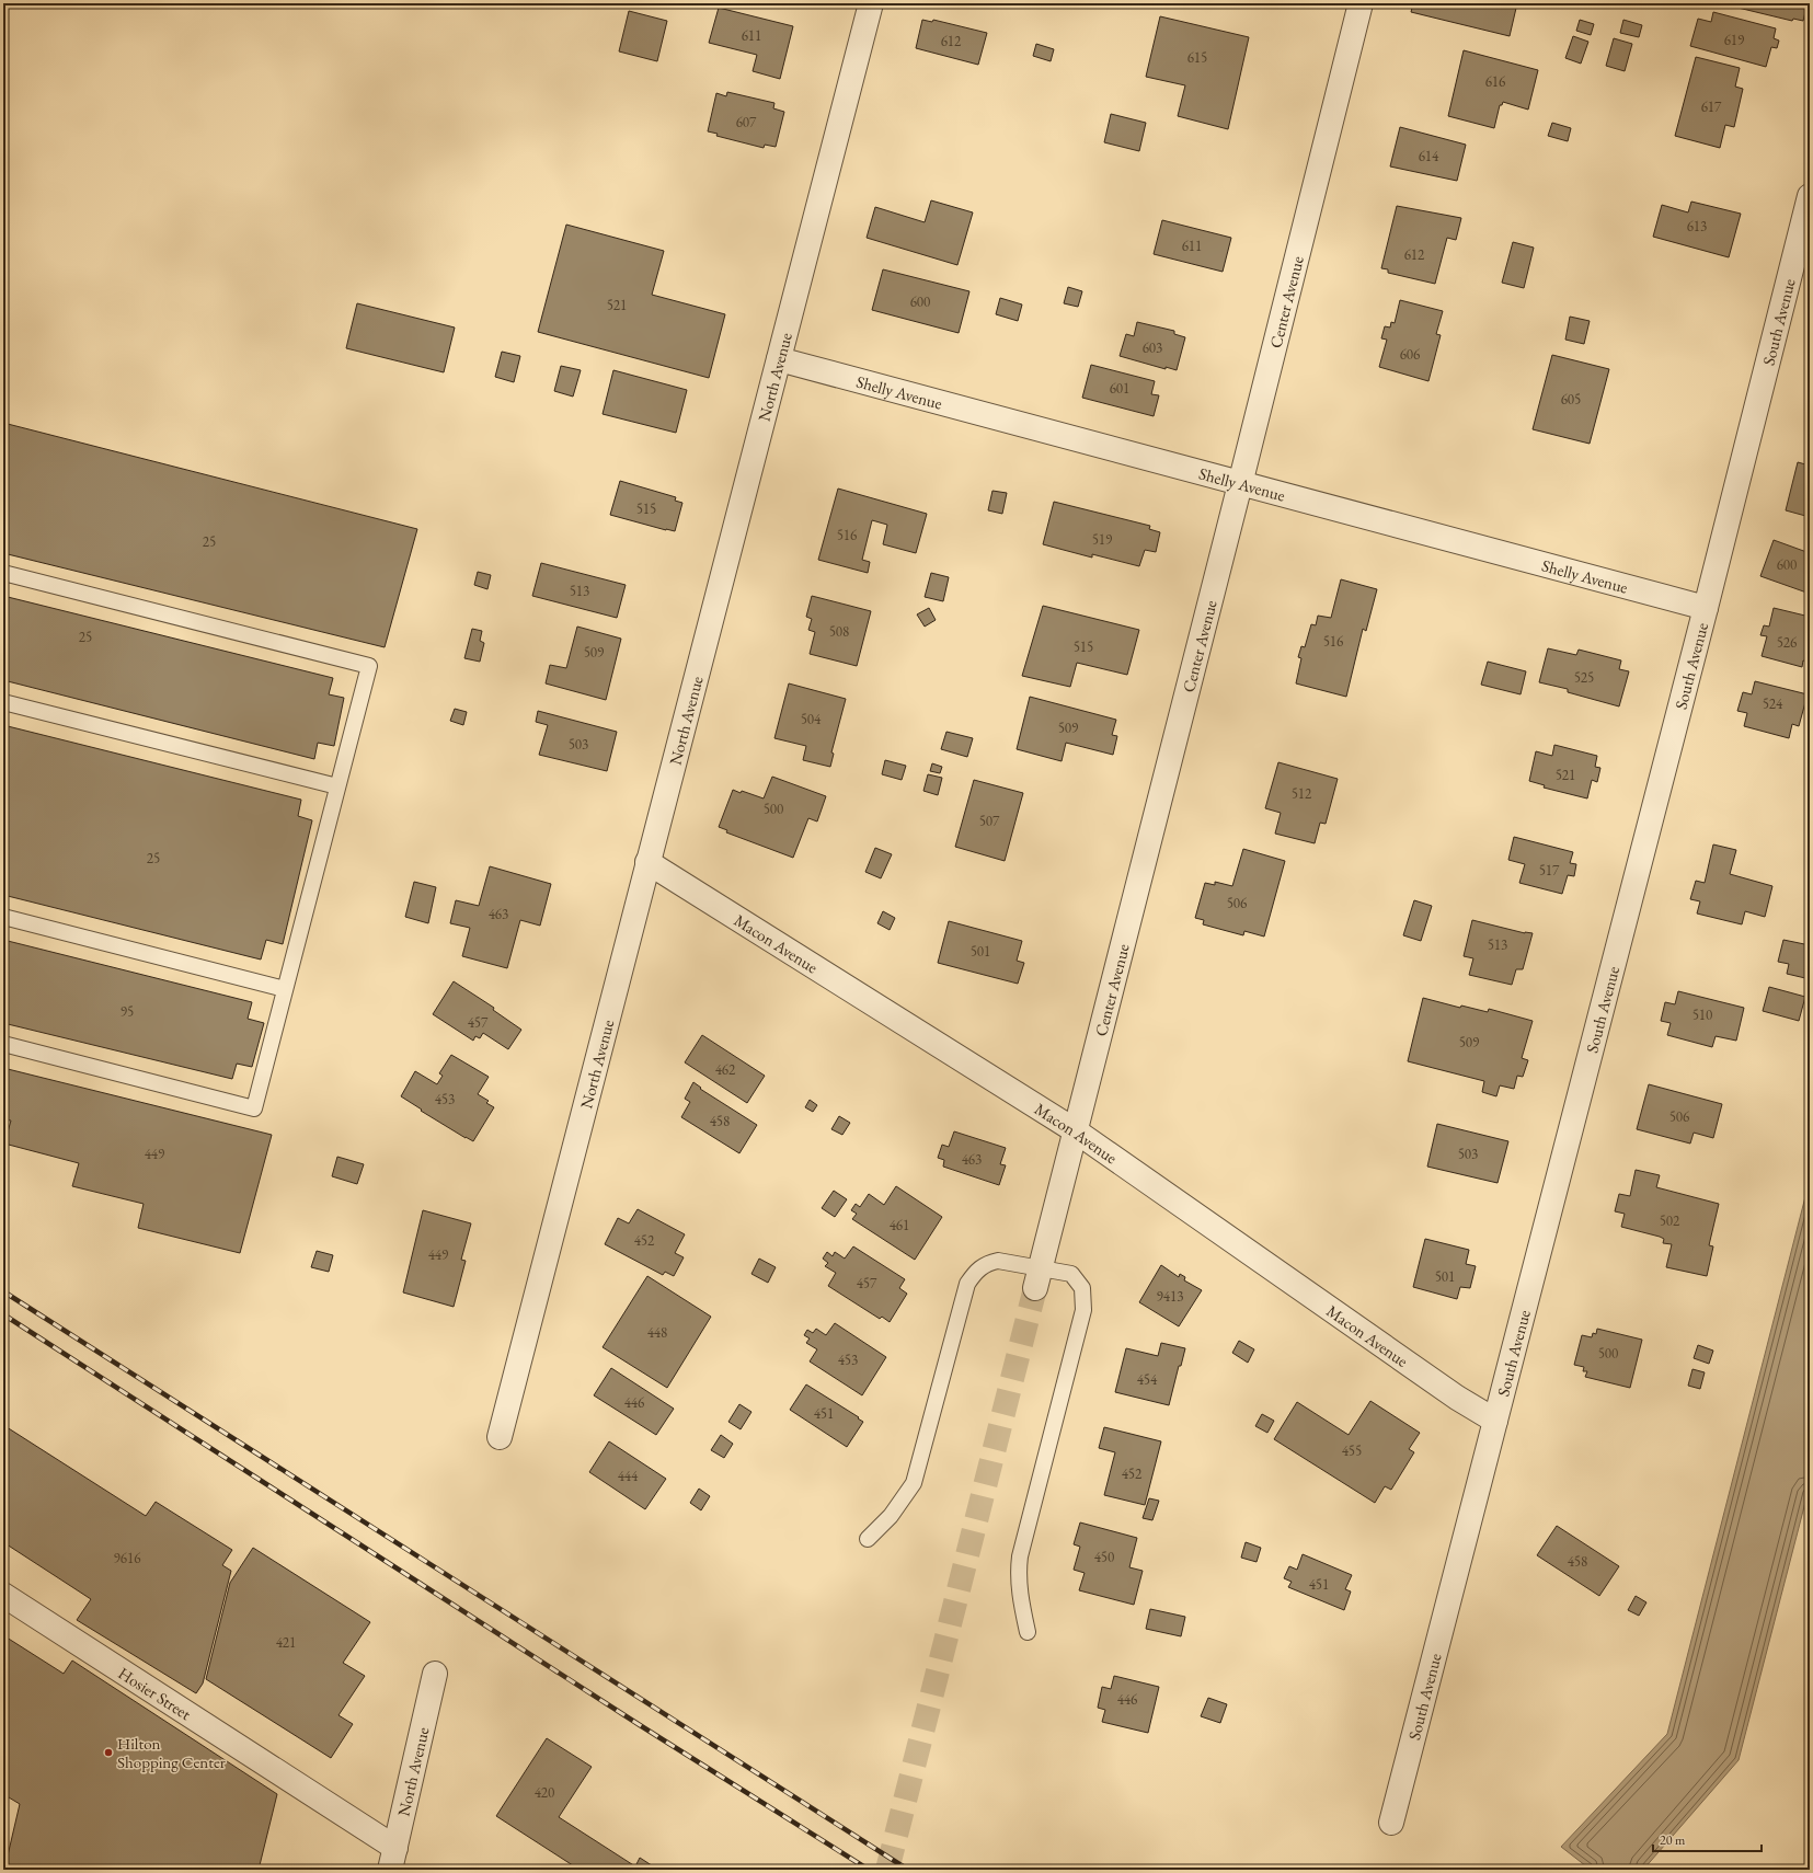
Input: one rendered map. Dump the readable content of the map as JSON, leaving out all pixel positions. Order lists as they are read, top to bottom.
{
  "streets": {
    "street": [
      "Center Avenue",
      "South Avenue",
      "North Avenue",
      "Shelly Avenue",
      "Macon Avenue",
      "Hosier Street"
    ]
  },
  "crossings": [
    ["Center Avenue", "Shelly Avenue"],
    ["Center Avenue", "Macon Avenue"],
    ["South Avenue", "Shelly Avenue"],
    ["South Avenue", "Macon Avenue"],
    ["North Avenue", "Shelly Avenue"],
    ["North Avenue", "Macon Avenue"],
    ["North Avenue", "Hosier Street"]
  ],
  "places": ["Hilton Shopping Center"],
  "house_numbers": [
    "611",
    "619",
    "612",
    "615",
    "616",
    "617",
    "607",
    "614",
    "613",
    "611",
    "612",
    "600",
    "521",
    "603",
    "606",
    "601",
    "605",
    "515",
    "516",
    "519",
    "25",
    "600",
    "513",
    "508",
    "25",
    "516",
    "526",
    "515",
    "509",
    "525",
    "524",
    "504",
    "509",
    "503",
    "521",
    "512",
    "500",
    "507",
    "25",
    "517",
    "506",
    "463",
    "513",
    "501",
    "95",
    "510",
    "457",
    "509",
    "462",
    "453",
    "506",
    "458",
    "449",
    "503",
    "463",
    "502",
    "461",
    "452",
    "449",
    "501",
    "457",
    "9413",
    "448",
    "500",
    "453",
    "454",
    "446",
    "451",
    "455",
    "452",
    "444",
    "450",
    "9616",
    "458",
    "451",
    "421",
    "446",
    "420"
  ],
  "scale_bar": "20 m"
}
